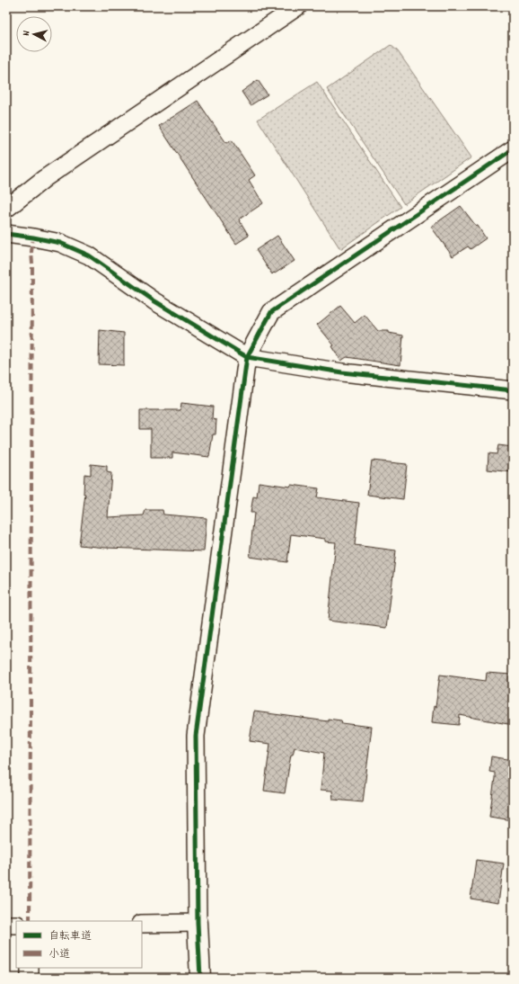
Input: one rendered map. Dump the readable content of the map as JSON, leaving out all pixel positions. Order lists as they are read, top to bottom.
{
  "legend": ["自転車道", "小道"],
  "north": "left"
}
